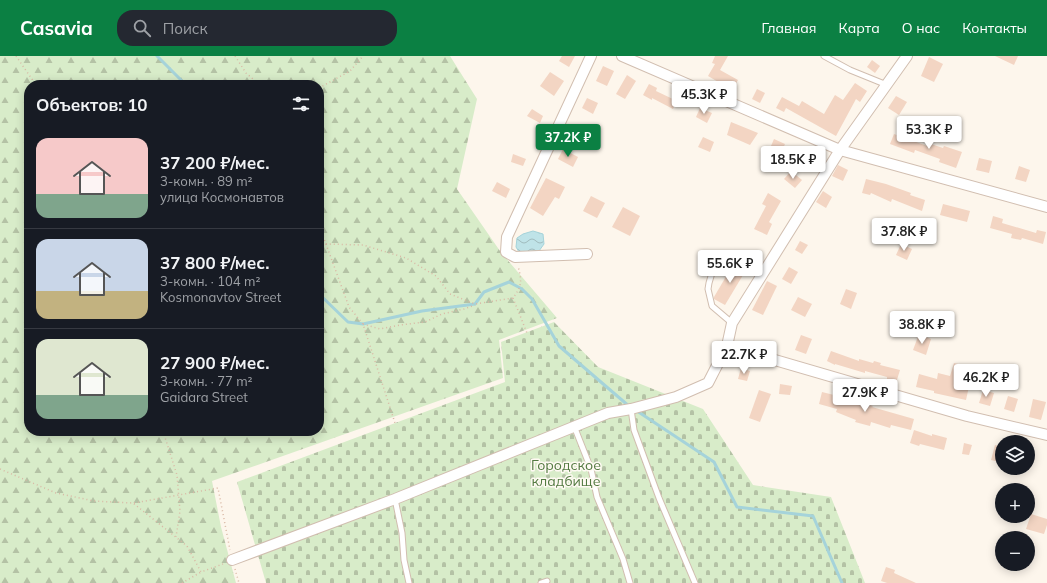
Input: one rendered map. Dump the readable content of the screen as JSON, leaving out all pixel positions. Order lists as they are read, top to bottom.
{
  "parks": ["Городское кладбище"],
  "page": {
    "header": "Casavia",
    "search": "Поиск",
    "nav": [
      "Главная",
      "Карта",
      "О нас",
      "Контакты"
    ],
    "heading": "Объектов: 10",
    "price": [
      "45.3K ₽",
      "53.3K ₽",
      "37.2K ₽",
      "18.5K ₽",
      "37.8K ₽",
      "55.6K ₽",
      "38.8K ₽",
      "22.7K ₽",
      "46.2K ₽",
      "27.9K ₽"
    ],
    "list": [
      {
        "name": "37 200 ₽/мес.",
        "note": "3-комн. · 89 m² · улица Космонавтов"
      },
      {
        "name": "37 800 ₽/мес.",
        "note": "3-комн. · 104 m² · Kosmonavtov Street"
      },
      {
        "name": "27 900 ₽/мес.",
        "note": "3-комн. · 77 m² · Gaidara Street"
      }
    ],
    "map_buttons": ["+", "−"]
  }
}
